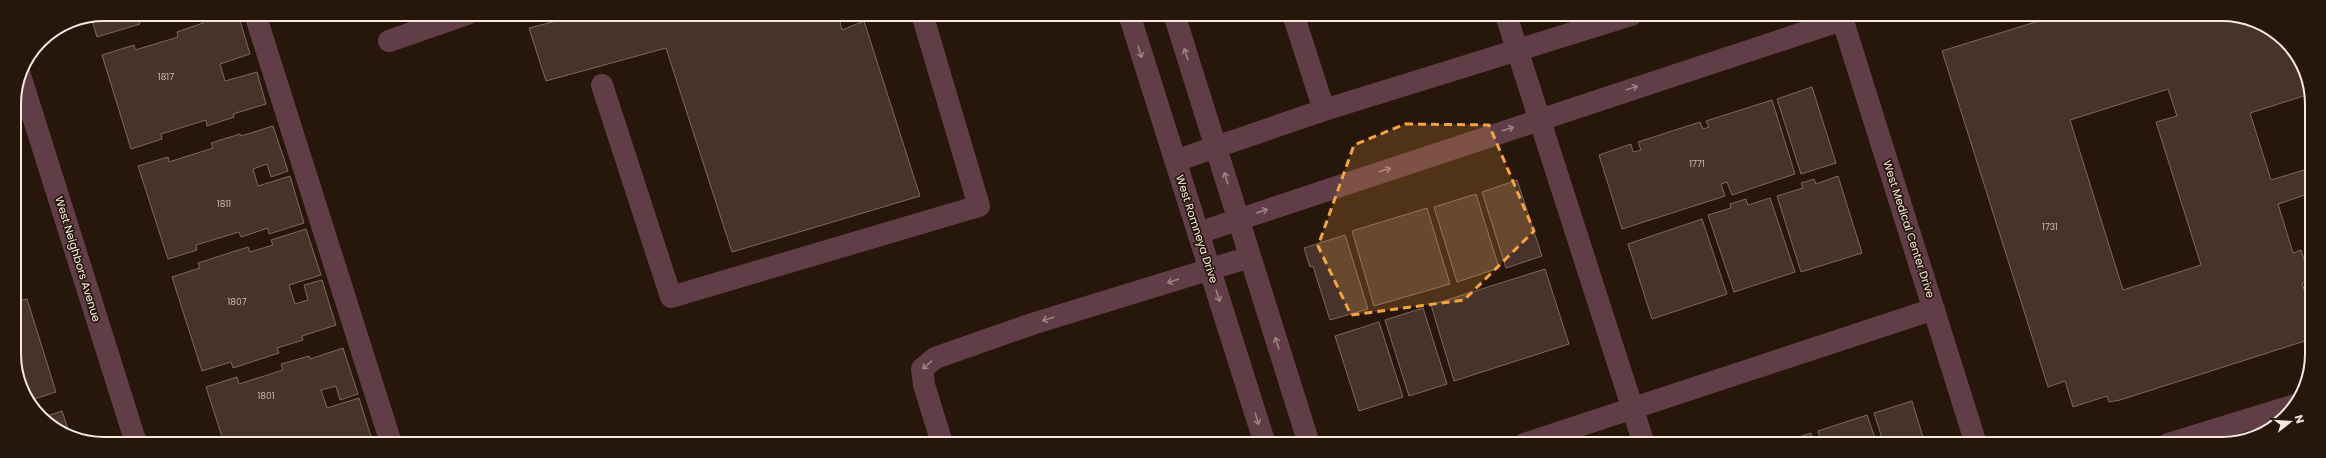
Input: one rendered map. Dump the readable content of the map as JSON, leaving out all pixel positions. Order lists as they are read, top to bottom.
{
  "streets": {
    "street": ["West Romneya Drive", "West Medical Center Drive", "West Neighbors Avenue"]
  },
  "house_numbers": [
    "1817",
    "1771",
    "1811",
    "1731",
    "1807",
    "1801"
  ],
  "north": "right"
}
